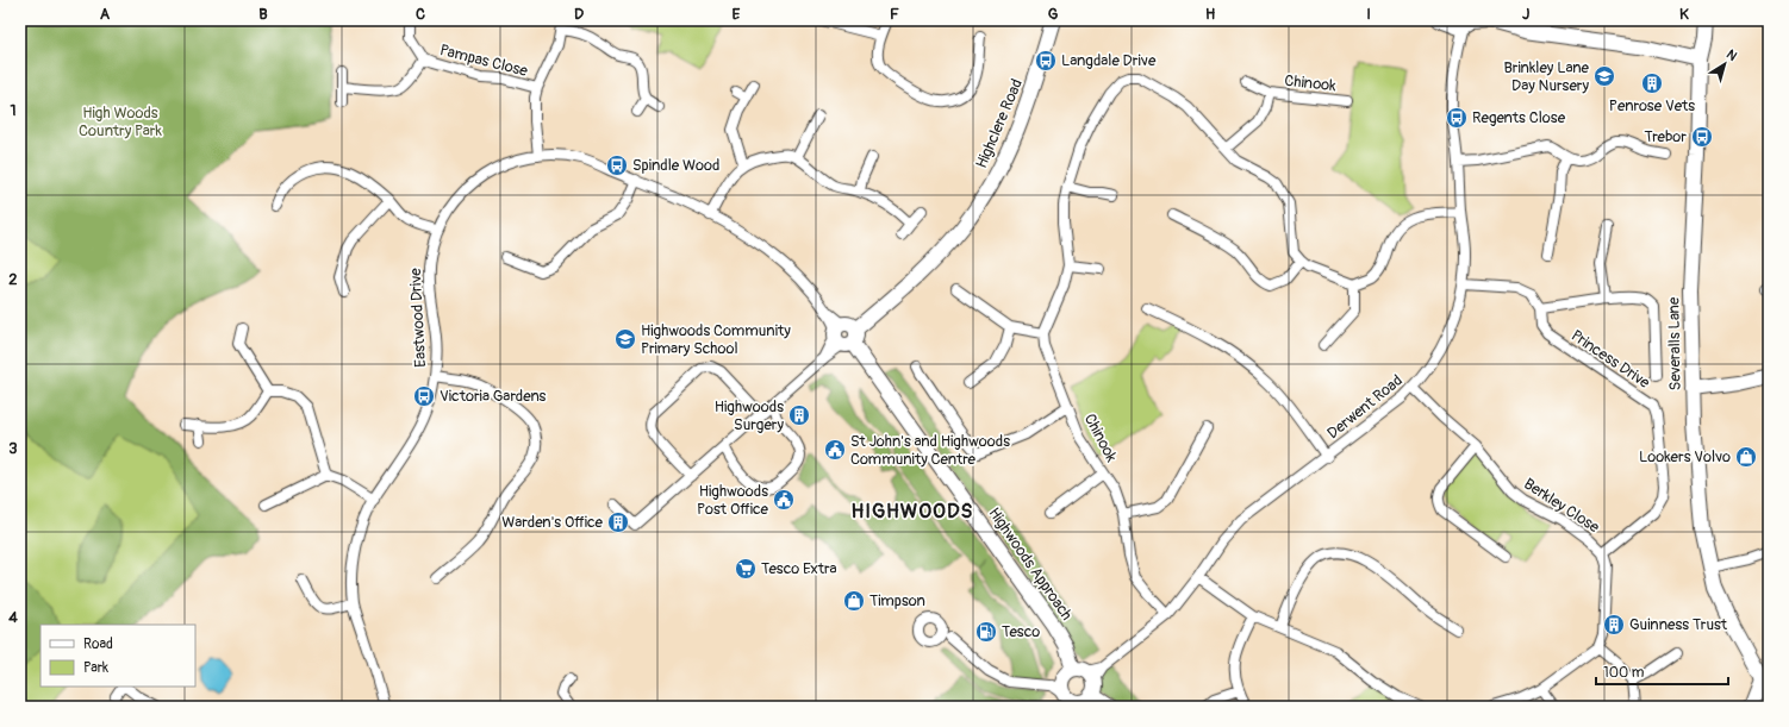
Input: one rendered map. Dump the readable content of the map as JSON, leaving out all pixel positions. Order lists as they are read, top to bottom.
{
  "streets": {
    "street": [
      "Pampas Close",
      "Chinook",
      "Highclere Road",
      "Eastwood Drive",
      "Severalls Lane",
      "Princess Drive",
      "Derwent Road",
      "Berkley Close",
      "Highwoods Approach"
    ]
  },
  "crossings": [
    ["Chinook", "Derwent Road"],
    ["Highclere Road", "Eastwood Drive"],
    ["Highclere Road", "Highwoods Approach"],
    ["Eastwood Drive", "Highwoods Approach"],
    ["Princess Drive", "Berkley Close"],
    ["Derwent Road", "Berkley Close"]
  ],
  "districts": ["HIGHWOODS"],
  "parks": ["High Woods Country Park"],
  "places": {
    "bus stop": [
      "Langdale Drive",
      "Regents Close",
      "Trebor",
      "Spindle Wood",
      "Victoria Gardens"
    ],
    "school or university": ["Brinkley Lane Day Nursery", "Highwoods Community Primary School"],
    "building": [
      "Penrose Vets",
      "Highwoods Surgery",
      "Warden's Office",
      "Guinness Trust"
    ],
    "public building": ["St John's and Highwoods Community Centre", "Highwoods Post Office"],
    "shop": ["Lookers Volvo", "Timpson"],
    "supermarket": ["Tesco Extra"],
    "fuel station": ["Tesco"]
  },
  "legend": ["Road", "Park"],
  "scale_bar": "100 m",
  "north": "top right",
  "grid": {
    "columns": [
      "A",
      "B",
      "C",
      "D",
      "E",
      "F",
      "G",
      "H",
      "I",
      "J",
      "K"
    ],
    "rows": [
      "1",
      "2",
      "3",
      "4"
    ]
  }
}
